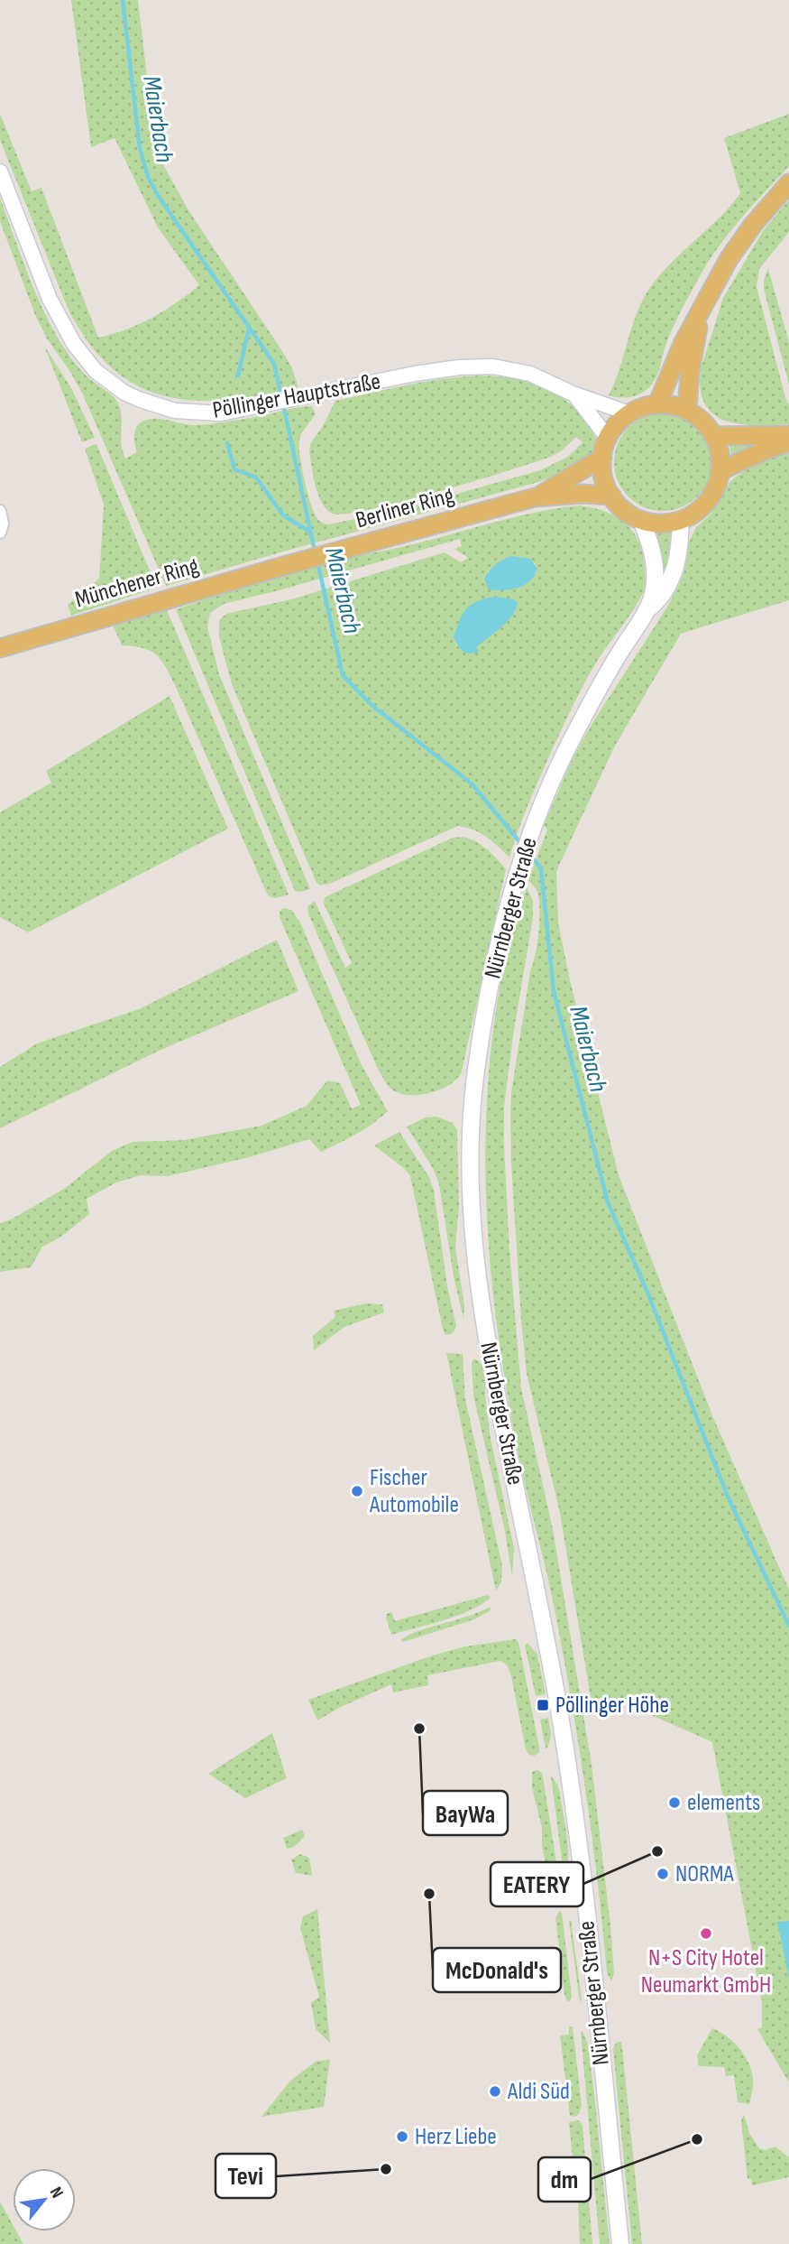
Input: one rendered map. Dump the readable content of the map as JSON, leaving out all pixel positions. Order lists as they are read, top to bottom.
{
  "streets": {
    "main road": ["Berliner Ring", "Münchener Ring", "Nürnberger Straße"],
    "street": ["Pöllinger Hauptstraße"]
  },
  "crossings": [
    ["Pöllinger Hauptstraße", "Berliner Ring"],
    ["Pöllinger Hauptstraße", "Nürnberger Straße"],
    ["Berliner Ring", "Münchener Ring"],
    ["Berliner Ring", "Nürnberger Straße"]
  ],
  "water": ["Maierbach"],
  "places": {
    "other": [
      "Fischer Automobile",
      "BayWa",
      "elements",
      "EATERY",
      "NORMA",
      "McDonald's",
      "N+S City Hotel Neumarkt GmbH",
      "Aldi Süd",
      "Herz Liebe",
      "dm",
      "Tevi"
    ],
    "transit": ["Pöllinger Höhe"]
  },
  "north": "top right"
}
